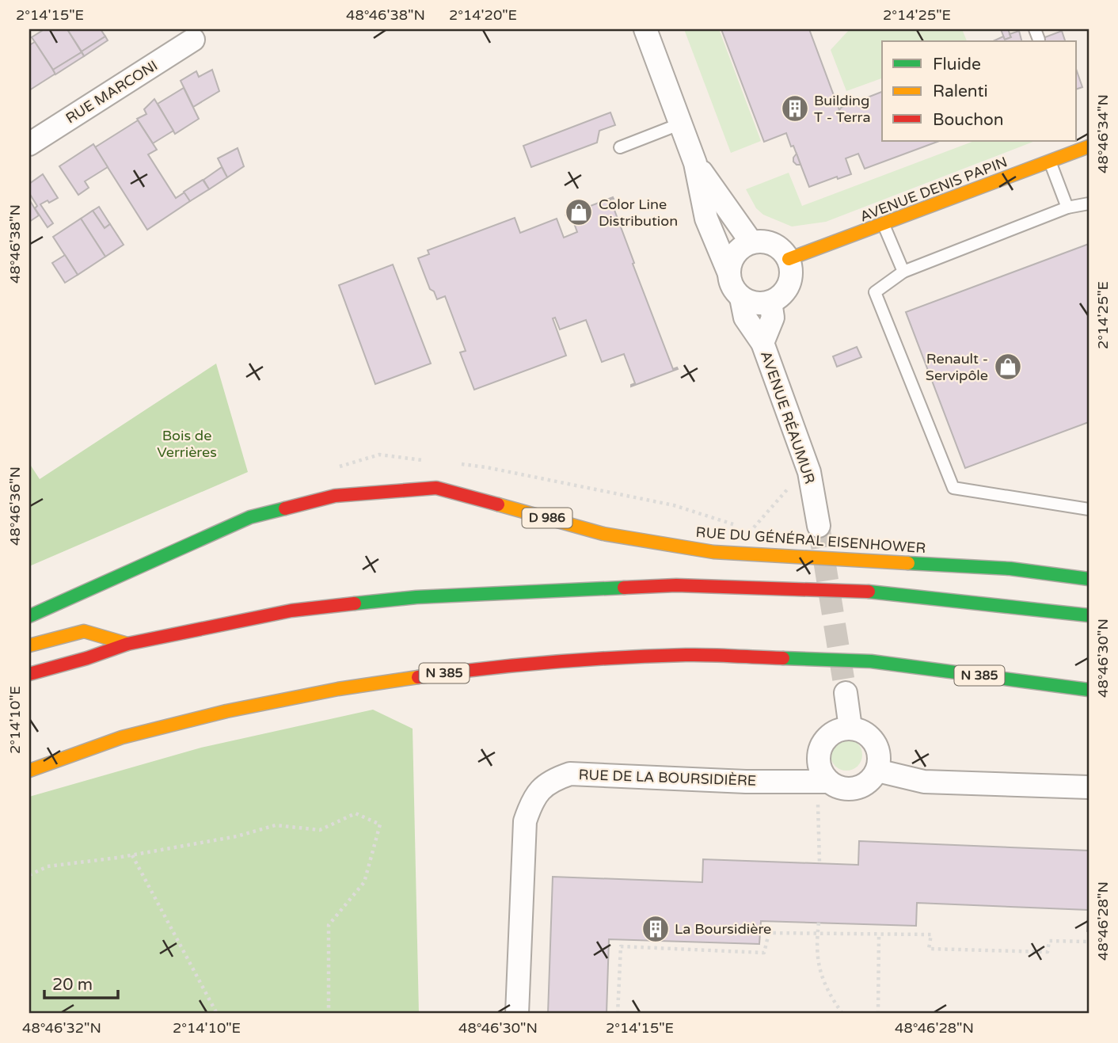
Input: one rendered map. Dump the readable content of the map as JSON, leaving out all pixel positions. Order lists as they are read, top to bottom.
{
  "streets": {
    "main road": [
      "AVENUE DENIS PAPIN",
      "D 986",
      "RUE DU GÉNÉRAL EISENHOWER",
      "N 385"
    ],
    "street": ["RUE MARCONI", "AVENUE RÉAUMUR", "RUE DE LA BOURSIDIÈRE"]
  },
  "crossings": [
    ["AVENUE DENIS PAPIN", "AVENUE RÉAUMUR"]
  ],
  "parks": ["Bois de Verrières"],
  "places": {
    "building": ["Building T - Terra", "La Boursidière"],
    "shop": ["Color Line Distribution", "Renault - Servipôle"]
  },
  "legend": ["Fluide", "Ralenti", "Bouchon"],
  "scale_bar": "20 m",
  "coordinates": [
    "2°14'15\"E",
    "48°46'38\"N",
    "2°14'20\"E",
    "2°14'25\"E",
    "48°46'34\"N",
    "48°46'36\"N",
    "48°46'30\"N",
    "2°14'10\"E",
    "48°46'28\"N",
    "48°46'32\"N"
  ]
}
